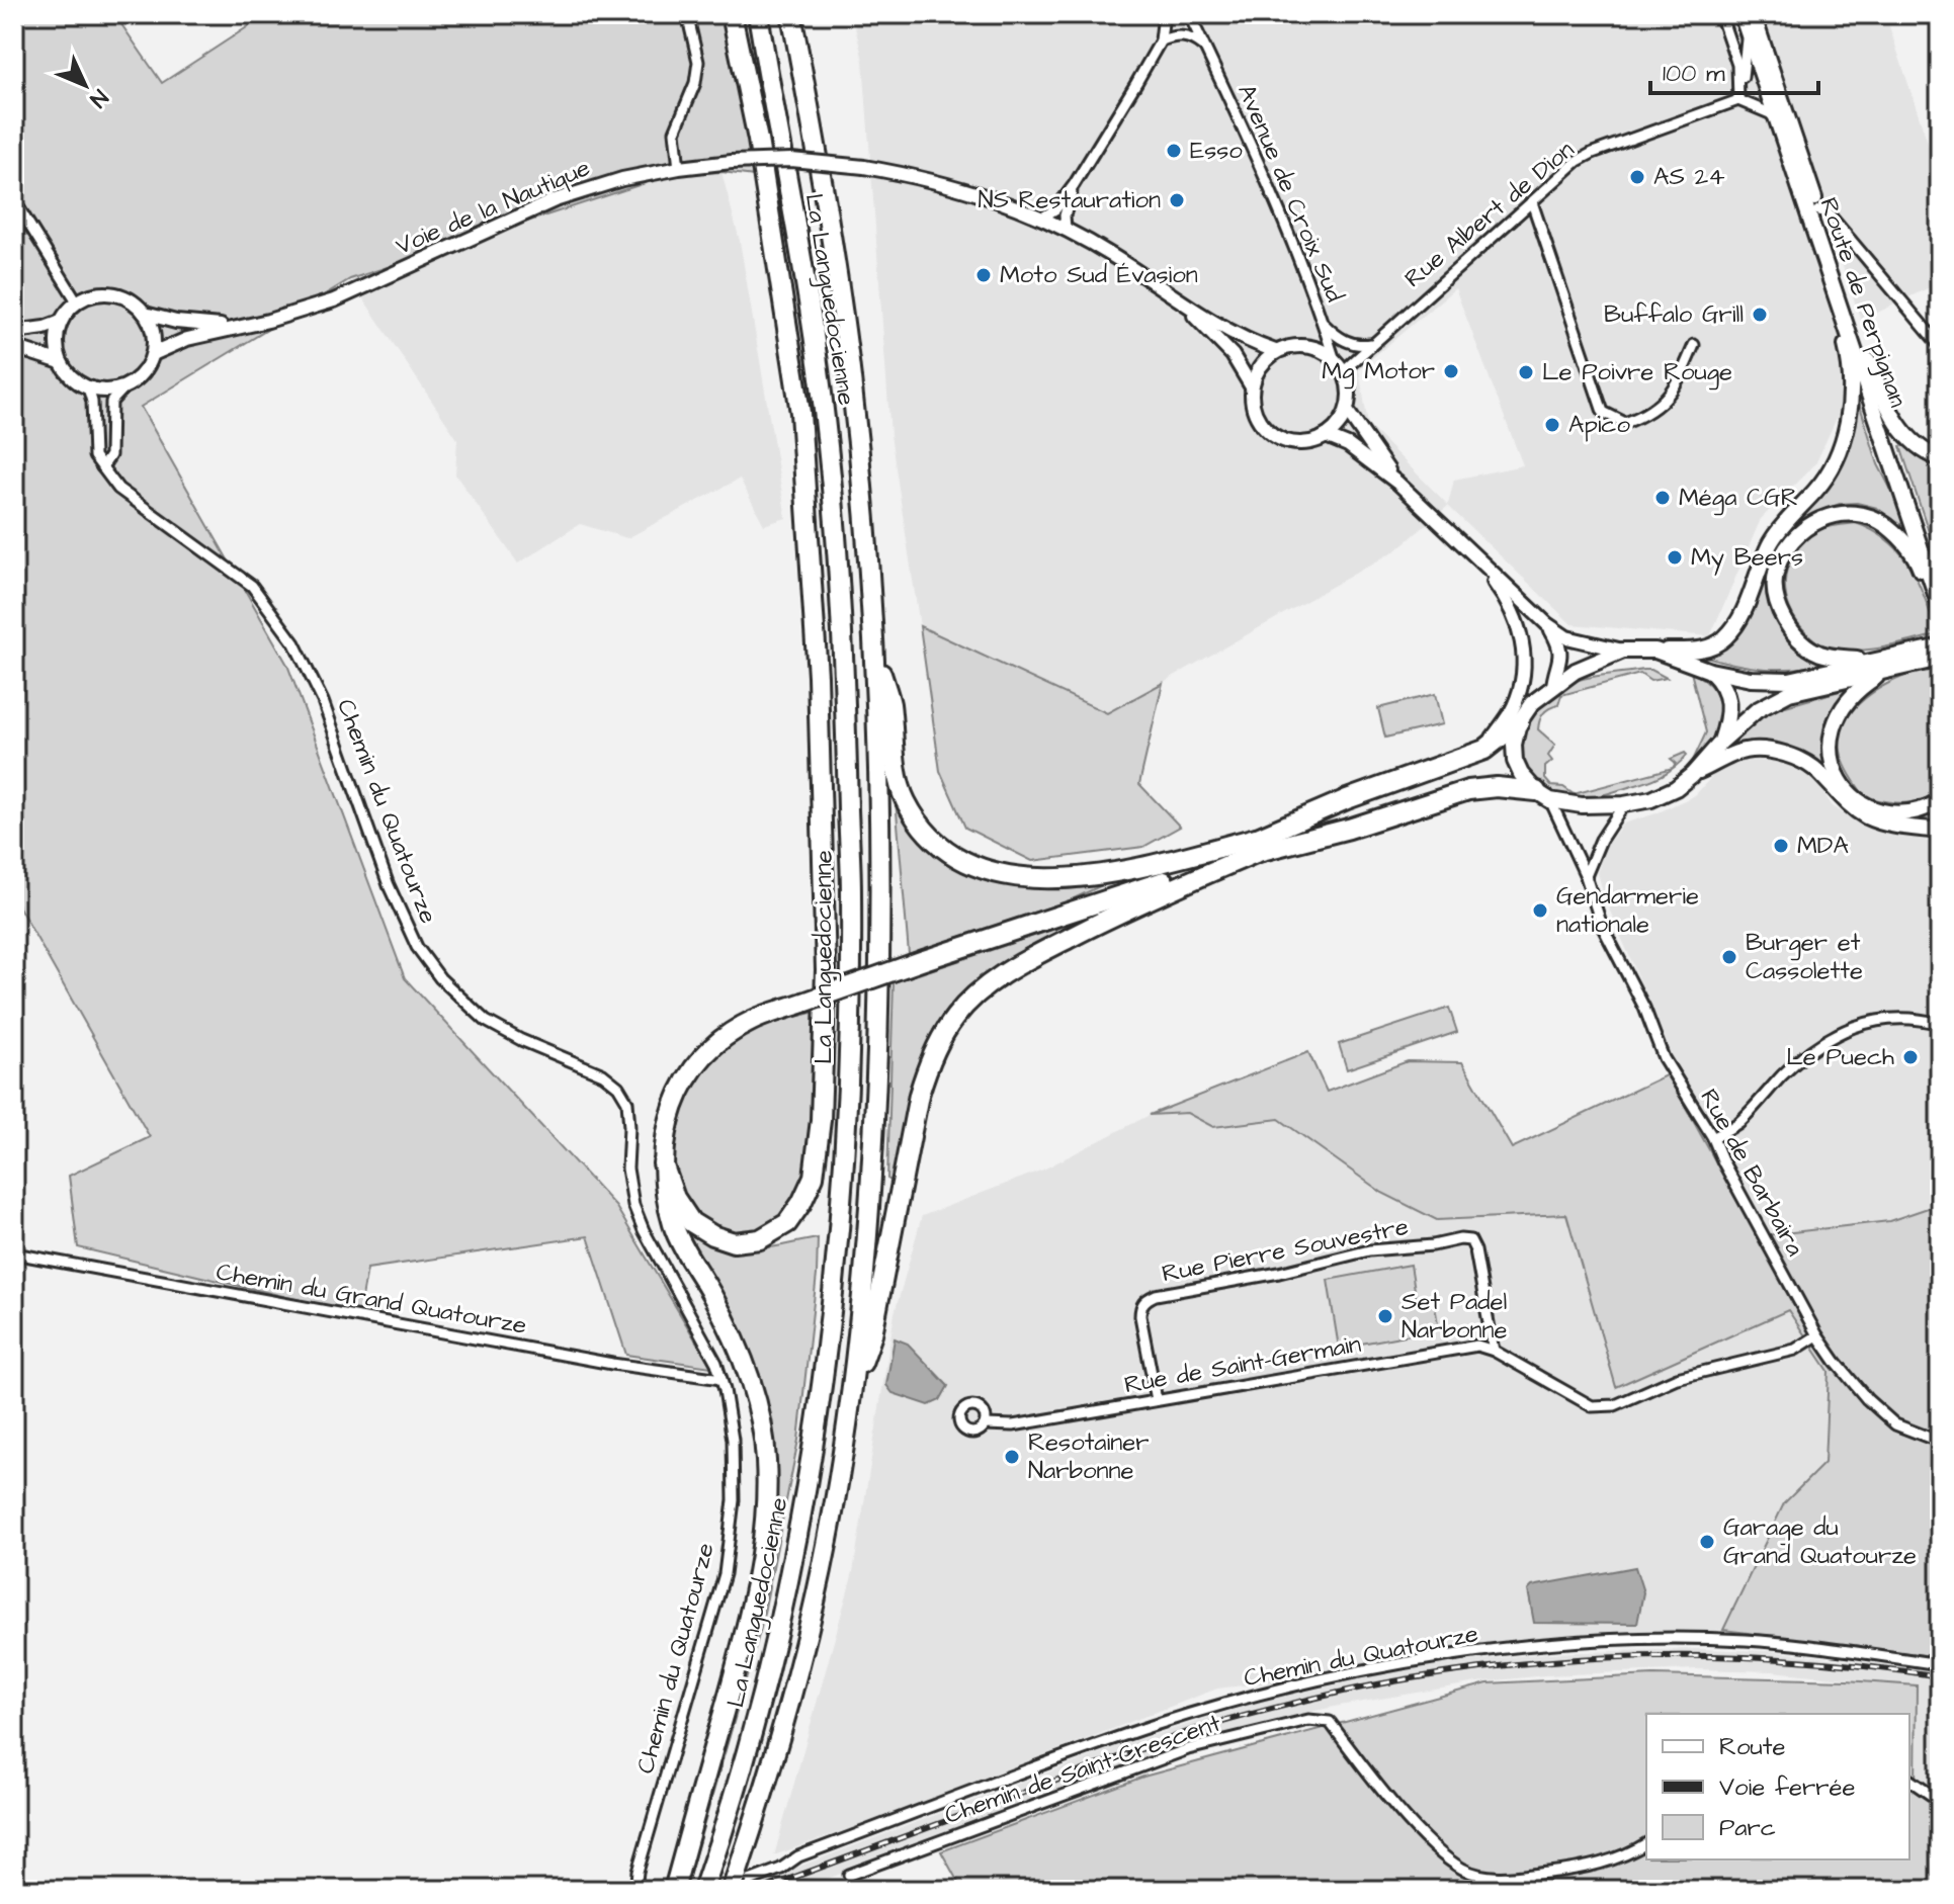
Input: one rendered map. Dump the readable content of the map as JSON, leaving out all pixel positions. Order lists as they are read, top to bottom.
{
  "streets": {
    "highway": ["La Languedocienne"],
    "main road": ["Route de Perpignan"],
    "street": [
      "Avenue de Croix Sud",
      "Voie de la Nautique",
      "Rue Albert de Dion",
      "Chemin du Quatourze",
      "Rue de Barbaira",
      "Rue Pierre Souvestre",
      "Chemin du Grand Quatourze",
      "Rue de Saint-Germain",
      "Chemin de Saint-Crescent"
    ]
  },
  "crossings": [
    ["Avenue de Croix Sud", "Voie de la Nautique"],
    ["Avenue de Croix Sud", "Rue Albert de Dion"],
    ["Voie de la Nautique", "Rue Albert de Dion"],
    ["Voie de la Nautique", "Chemin du Quatourze"],
    ["La Languedocienne", "Chemin du Quatourze"],
    ["Chemin du Quatourze", "Chemin du Grand Quatourze"],
    ["Rue de Barbaira", "Rue de Saint-Germain"],
    ["Rue Pierre Souvestre", "Rue de Saint-Germain"]
  ],
  "places": [
    "Esso",
    "AS 24",
    "NS Restauration",
    "Moto Sud Évasion",
    "Buffalo Grill",
    "Mg Motor",
    "Le Poivre Rouge",
    "Apico",
    "Méga CGR",
    "My Beers",
    "MDA",
    "Gendarmerie nationale",
    "Burger et Cassolette",
    "Le Puech",
    "Set Padel Narbonne",
    "Resotainer Narbonne",
    "Garage du Grand Quatourze"
  ],
  "legend": ["Route", "Voie ferrée", "Parc"],
  "scale_bar": "100 m",
  "north": "bottom right"
}
